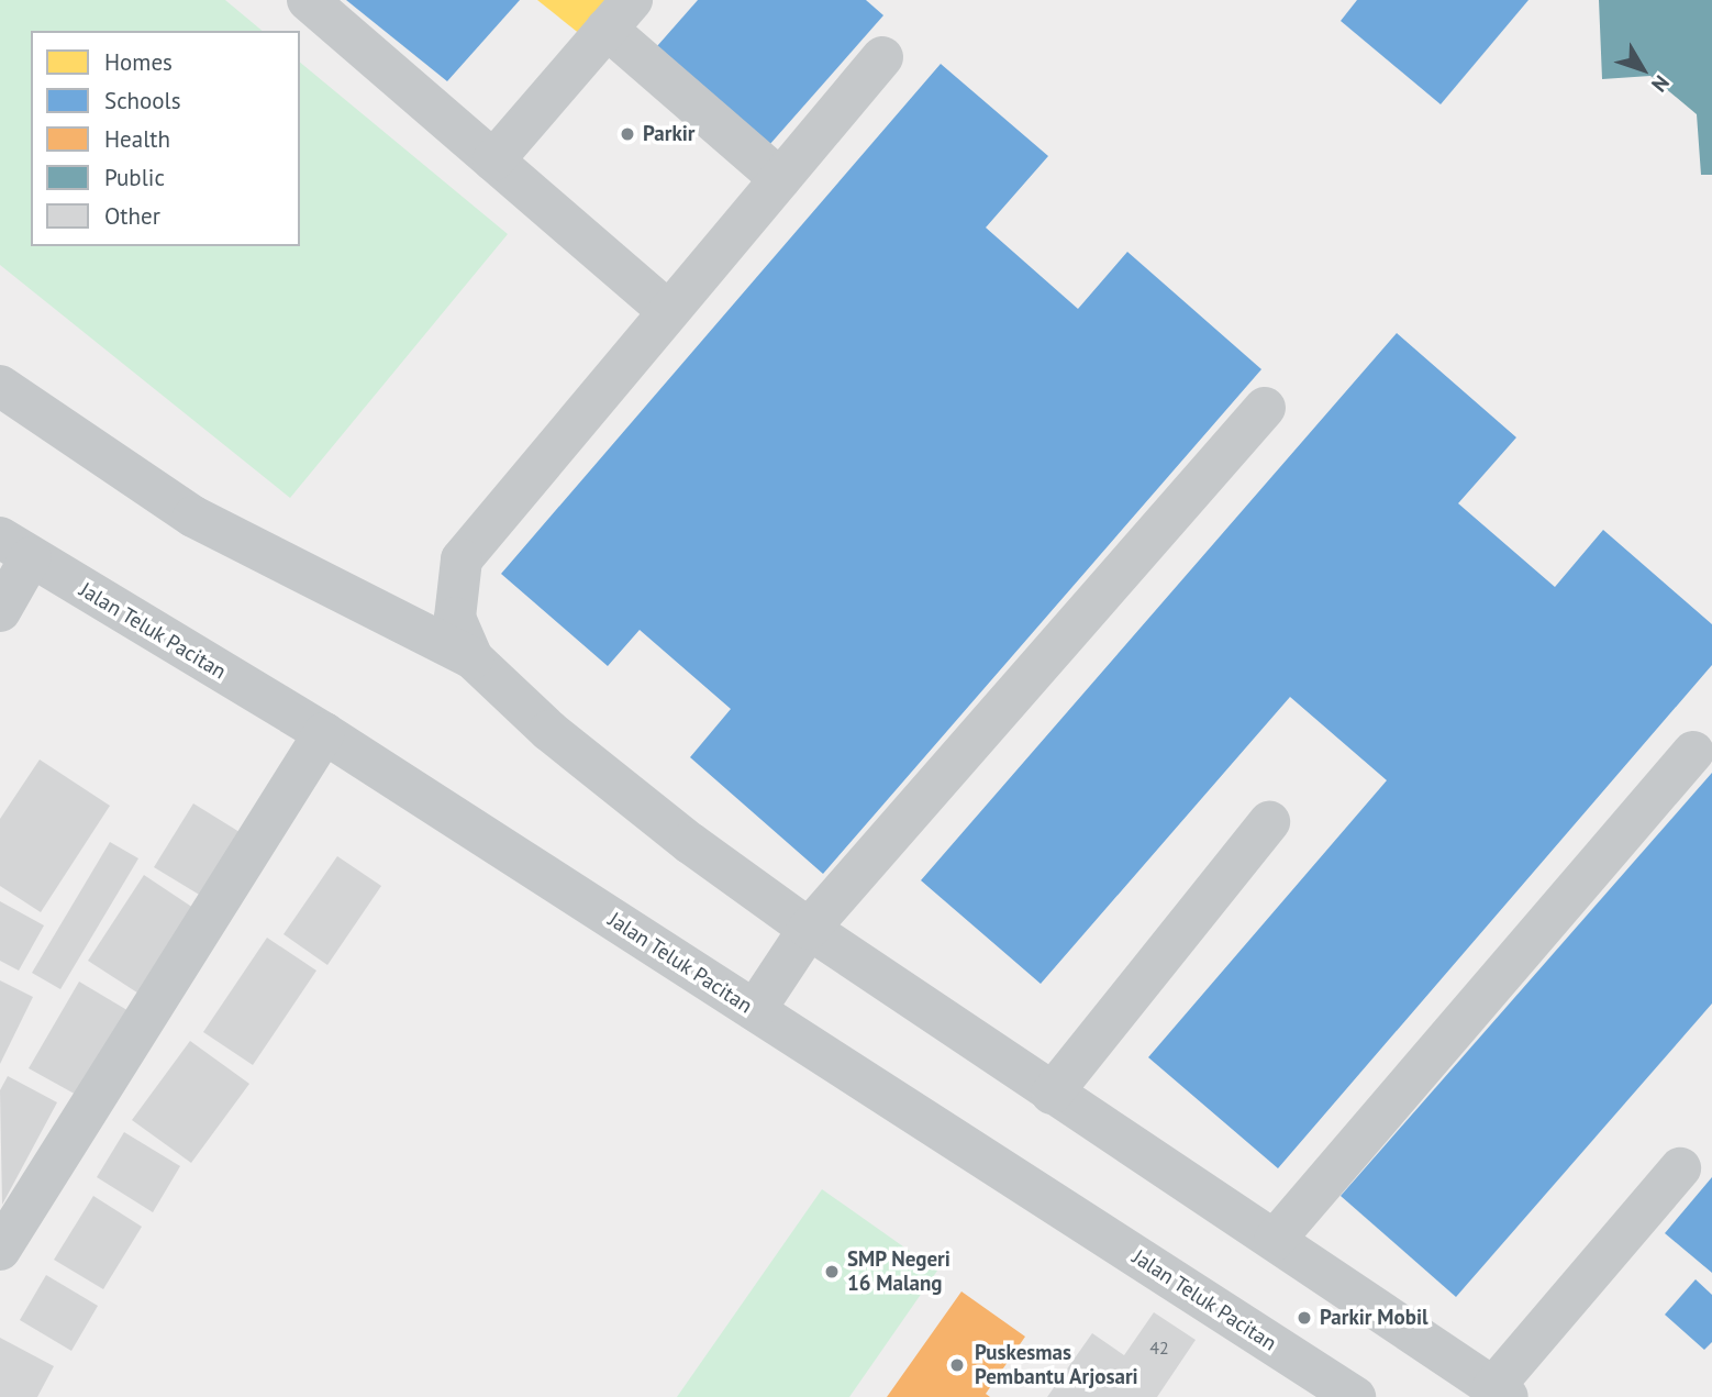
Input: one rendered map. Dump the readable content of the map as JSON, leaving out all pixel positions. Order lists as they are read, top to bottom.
{
  "streets": {
    "street": ["Jalan Teluk Pacitan"]
  },
  "places": [
    "Parkir",
    "SMP Negeri 16 Malang",
    "Parkir Mobil",
    "Puskesmas Pembantu Arjosari"
  ],
  "house_numbers": ["42"],
  "legend": [
    "Homes",
    "Schools",
    "Health",
    "Public",
    "Other"
  ],
  "north": "bottom right"
}
